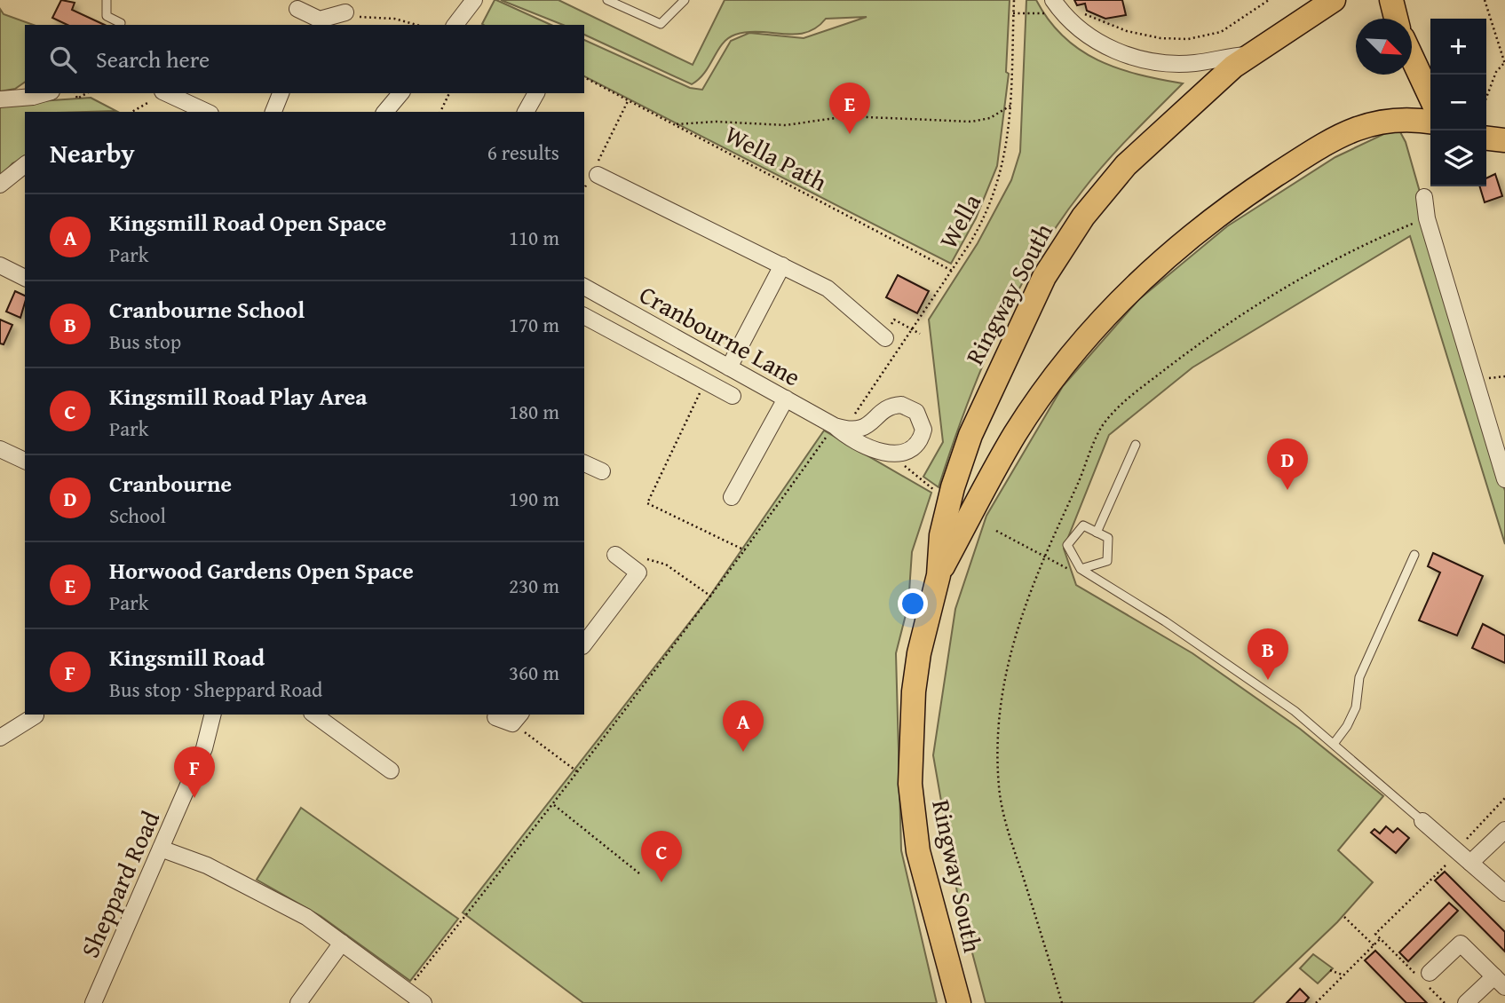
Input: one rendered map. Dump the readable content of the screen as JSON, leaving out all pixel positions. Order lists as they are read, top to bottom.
{
  "streets": {
    "main road": ["Ringway South"],
    "street": ["Cranbourne Lane", "Sheppard Road"],
    "path": ["Wella Path", "Wella"]
  },
  "crossings": [
    ["Wella Path", "Wella"]
  ],
  "north": "bottom right",
  "page": {
    "map_buttons": ["+", "−"],
    "search": "Search here",
    "pins": [
      "E",
      "D",
      "B",
      "A",
      "F",
      "C"
    ],
    "heading": ["Nearby", "6 results"],
    "list": [
      {
        "mark": "A",
        "name": "Kingsmill Road Open Space",
        "note": "Park",
        "value": "110 m"
      },
      {
        "mark": "B",
        "name": "Cranbourne School",
        "note": "Bus stop",
        "value": "170 m"
      },
      {
        "mark": "C",
        "name": "Kingsmill Road Play Area",
        "note": "Park",
        "value": "180 m"
      },
      {
        "mark": "D",
        "name": "Cranbourne",
        "note": "School",
        "value": "190 m"
      },
      {
        "mark": "E",
        "name": "Horwood Gardens Open Space",
        "note": "Park",
        "value": "230 m"
      },
      {
        "mark": "F",
        "name": "Kingsmill Road",
        "note": "Bus stop · Sheppard Road",
        "value": "360 m"
      }
    ]
  }
}
